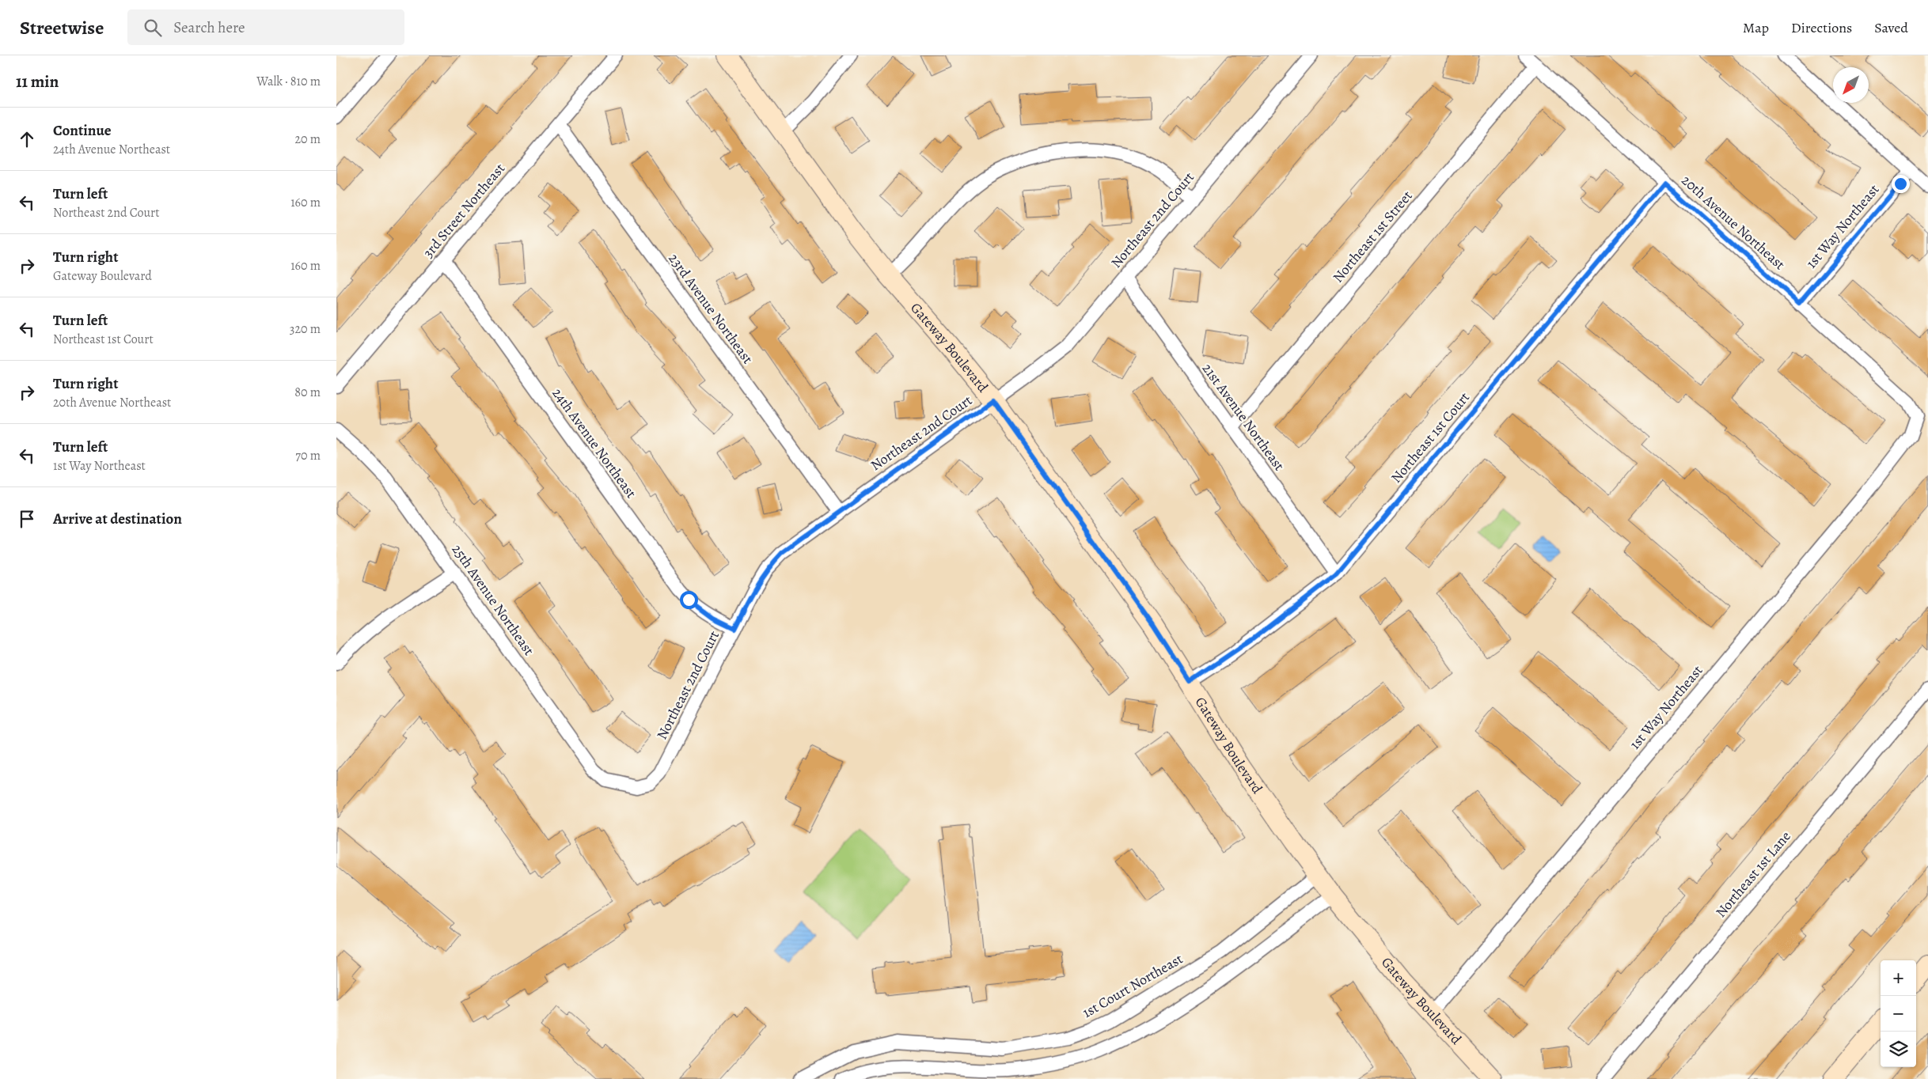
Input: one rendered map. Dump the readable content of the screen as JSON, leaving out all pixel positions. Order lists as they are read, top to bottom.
{
  "streets": {
    "main road": ["Gateway Boulevard"],
    "street": [
      "3rd Street Northeast",
      "Northeast 2nd Court",
      "20th Avenue Northeast",
      "1st Way Northeast",
      "Northeast 1st Street",
      "23rd Avenue Northeast",
      "21st Avenue Northeast",
      "Northeast 1st Court",
      "24th Avenue Northeast",
      "25th Avenue Northeast",
      "Northeast 1st Lane",
      "1st Court Northeast"
    ]
  },
  "crossings": [
    ["3rd Street Northeast", "23rd Avenue Northeast"],
    ["3rd Street Northeast", "24th Avenue Northeast"],
    ["Northeast 2nd Court", "23rd Avenue Northeast"],
    ["Northeast 2nd Court", "Gateway Boulevard"],
    ["Northeast 2nd Court", "21st Avenue Northeast"],
    ["Northeast 2nd Court", "24th Avenue Northeast"],
    ["Northeast 2nd Court", "25th Avenue Northeast"],
    ["20th Avenue Northeast", "1st Way Northeast"],
    ["20th Avenue Northeast", "Northeast 1st Street"],
    ["20th Avenue Northeast", "Northeast 1st Court"],
    ["1st Way Northeast", "Gateway Boulevard"],
    ["Northeast 1st Street", "21st Avenue Northeast"],
    ["Gateway Boulevard", "Northeast 1st Court"],
    ["Gateway Boulevard", "1st Court Northeast"],
    ["21st Avenue Northeast", "Northeast 1st Court"]
  ],
  "north": "bottom left",
  "page": {
    "header": "Streetwise",
    "search": "Search here",
    "nav": ["Map", "Directions", "Saved"],
    "heading": ["11 min", "Walk · 810 m"],
    "list": [
      ["Continue", "24th Avenue Northeast", "20 m"],
      ["Turn left", "Northeast 2nd Court", "160 m"],
      ["Turn right", "Gateway Boulevard", "160 m"],
      ["Turn left", "Northeast 1st Court", "320 m"],
      ["Turn right", "20th Avenue Northeast", "80 m"],
      ["Turn left", "1st Way Northeast", "70 m"],
      "Arrive at destination"
    ],
    "map_buttons": ["+", "−"]
  }
}
